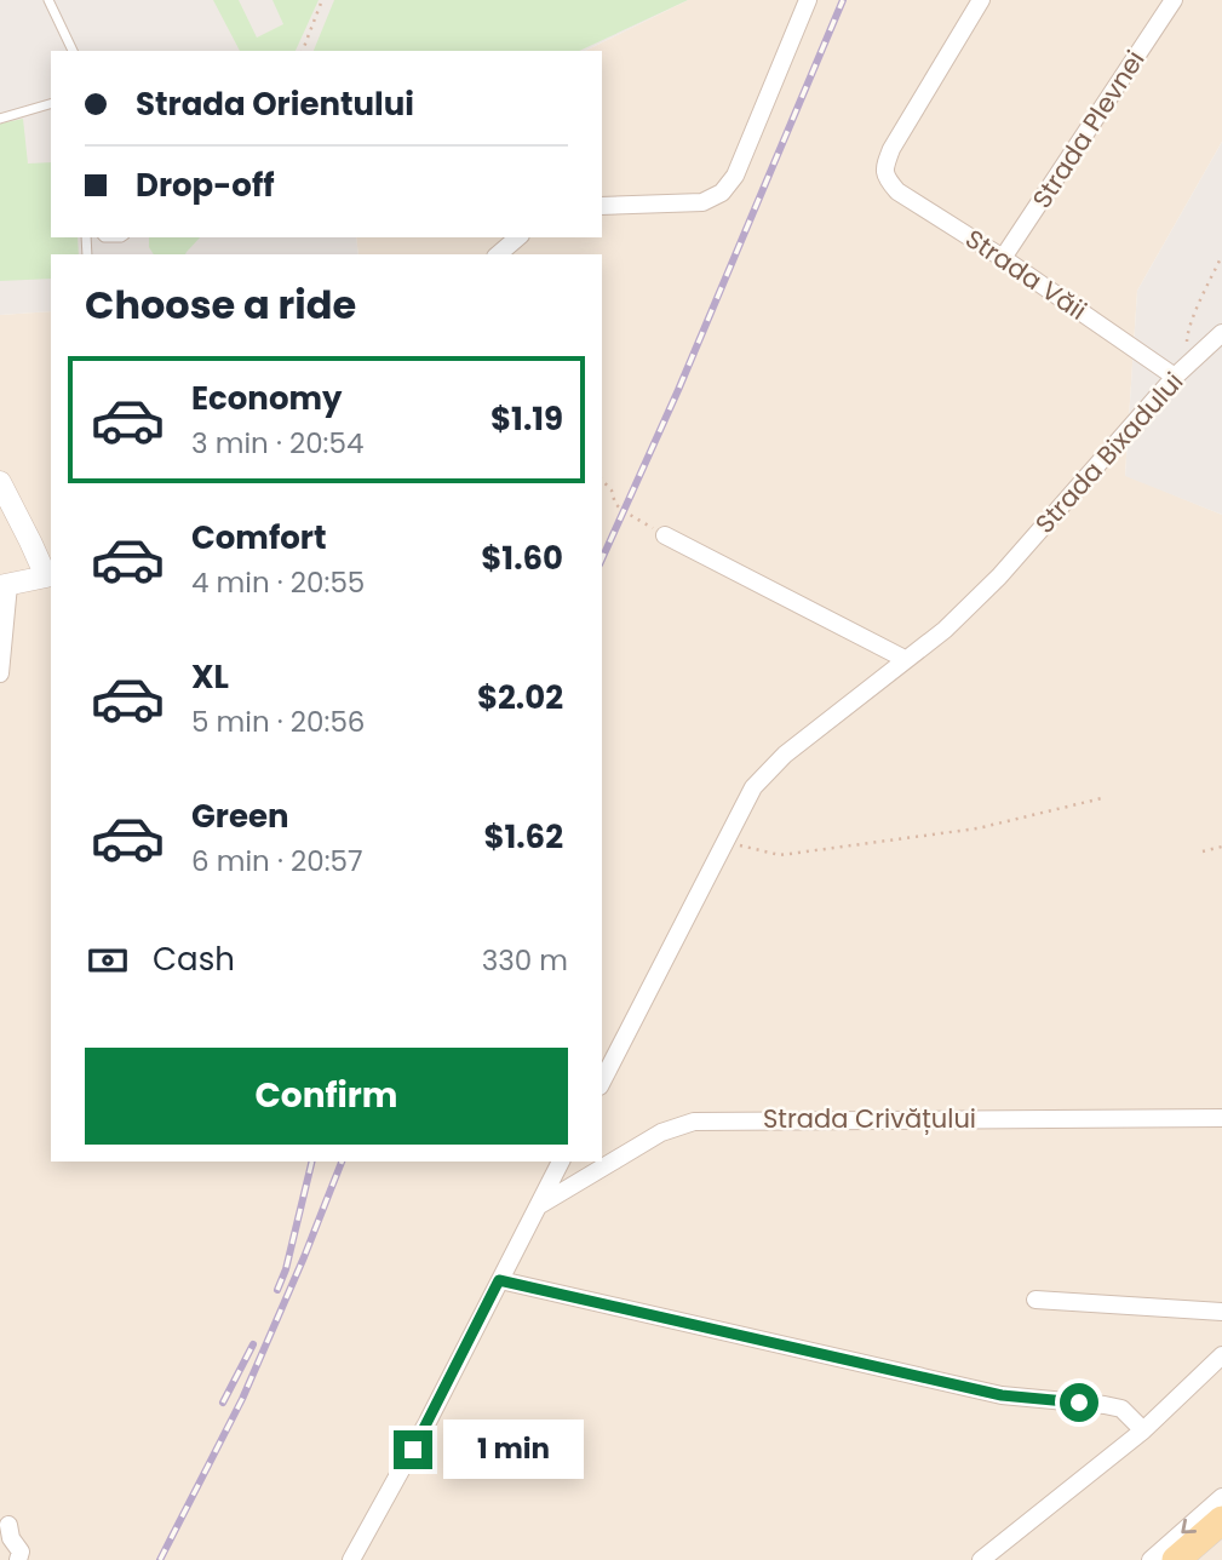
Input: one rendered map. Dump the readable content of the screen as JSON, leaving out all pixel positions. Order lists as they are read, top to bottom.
{
  "streets": {
    "street": [
      "Strada Plevnei",
      "Strada Văii",
      "Strada Bixadului",
      "Strada Crivățului"
    ]
  },
  "crossings": [
    ["Strada Plevnei", "Strada Văii"],
    ["Strada Văii", "Strada Bixadului"]
  ],
  "page": {
    "banner": ["Strada Orientului", "Drop-off"],
    "heading": "Choose a ride",
    "list": [
      {
        "name": "Economy",
        "note": "3 min · 20:54",
        "value": "$1.19"
      },
      {
        "name": "Comfort",
        "note": "4 min · 20:55",
        "value": "$1.60"
      },
      {
        "name": "XL",
        "note": "5 min · 20:56",
        "value": "$2.02"
      },
      {
        "name": "Green",
        "note": "6 min · 20:57",
        "value": "$1.62"
      }
    ],
    "pay": ["Cash", "330 m"],
    "buttons": "Confirm",
    "bubble": "1 min"
  }
}
